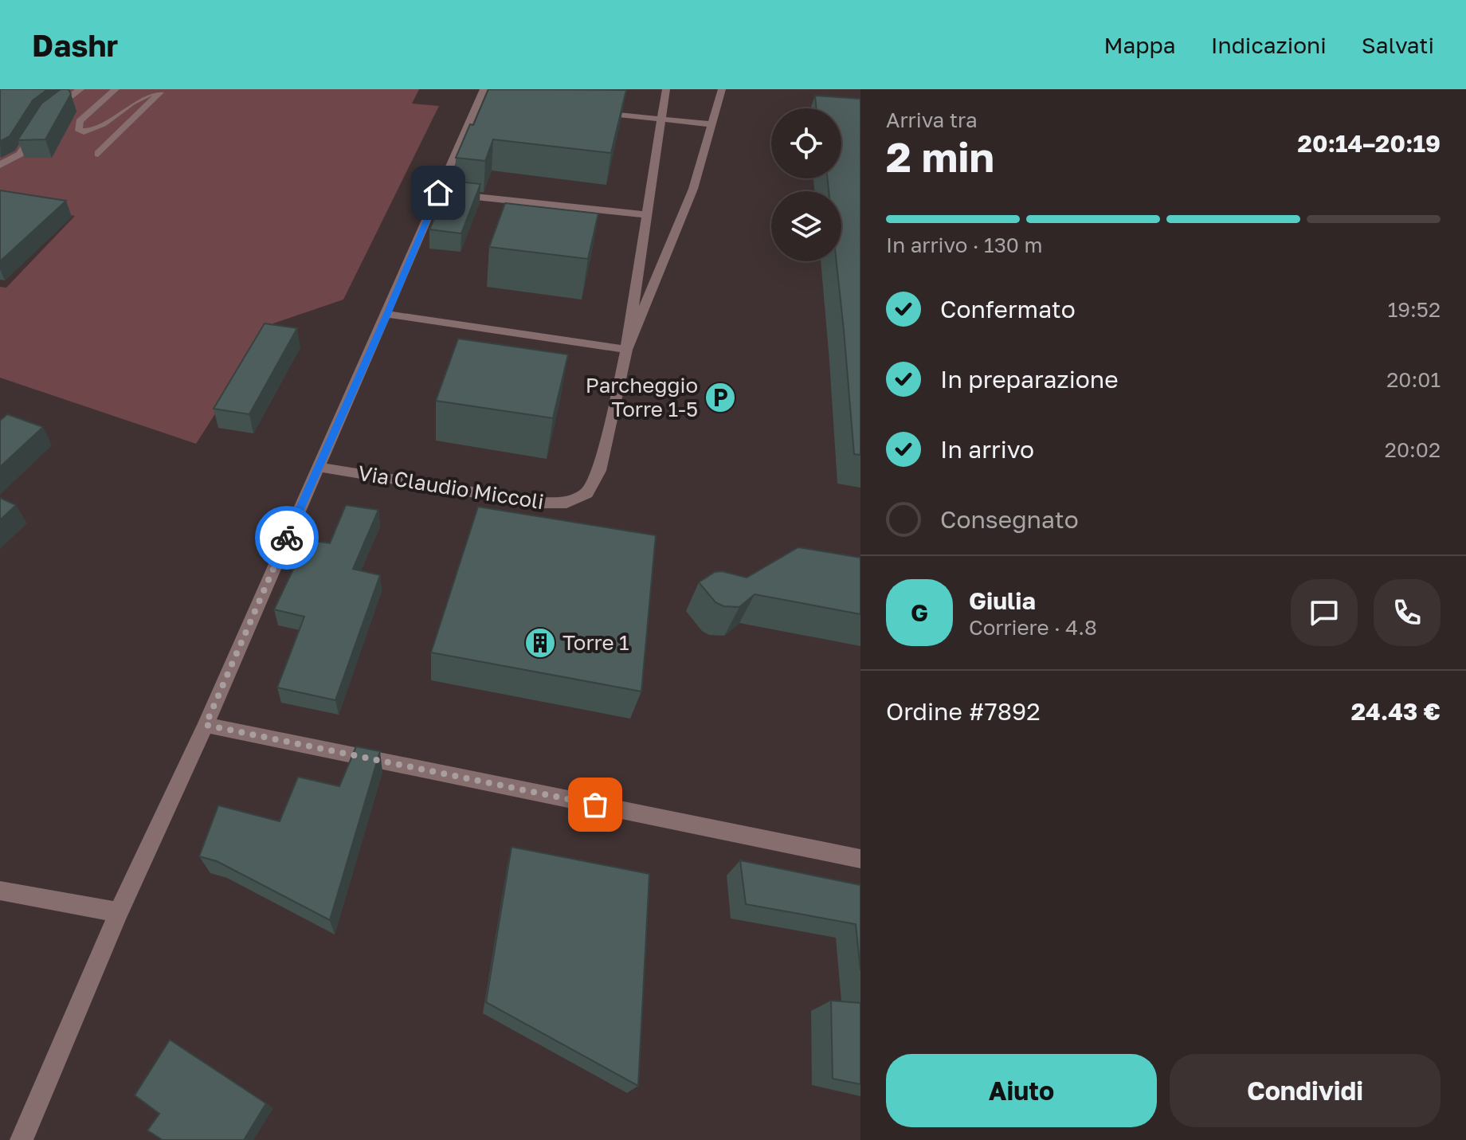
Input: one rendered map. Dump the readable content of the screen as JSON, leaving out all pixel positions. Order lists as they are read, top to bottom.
{
  "streets": {
    "street": ["Via Claudio Miccoli"]
  },
  "places": {
    "parking": ["Parcheggio Torre 1-5"],
    "building": ["Torre 1"]
  },
  "page": {
    "header": "Dashr",
    "nav": ["Mappa", "Indicazioni", "Salvati"],
    "heading": ["2 min", "Arriva tra", "20:14–20:19"],
    "panel": [
      "Giulia",
      "Corriere · 4.8",
      "Ordine #7892",
      "24.43 €"
    ],
    "bar": "In arrivo · 130 m",
    "list": [
      ["Confermato", "19:52"],
      ["In preparazione", "20:01"],
      ["In arrivo", "20:02"],
      "Consegnato"
    ],
    "round": "G",
    "buttons": ["Aiuto", "Condividi"]
  }
}
